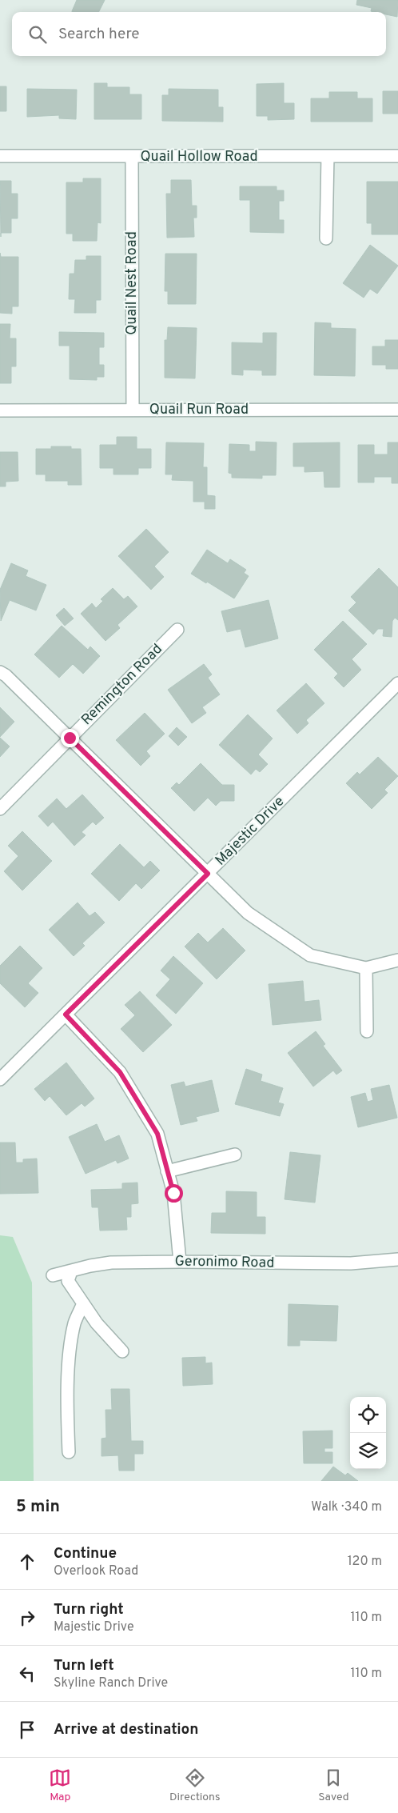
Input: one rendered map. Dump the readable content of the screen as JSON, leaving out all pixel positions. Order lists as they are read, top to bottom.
{
  "streets": {
    "street": [
      "Quail Hollow Road",
      "Quail Nest Road",
      "Quail Run Road",
      "Remington Road",
      "Majestic Drive",
      "Geronimo Road"
    ]
  },
  "crossings": [
    ["Quail Hollow Road", "Quail Nest Road"],
    ["Quail Nest Road", "Quail Run Road"]
  ],
  "page": {
    "search": "Search here",
    "heading": ["5 min", "Walk · 340 m"],
    "list": [
      ["Continue", "Overlook Road", "120 m"],
      ["Turn right", "Majestic Drive", "110 m"],
      ["Turn left", "Skyline Ranch Drive", "110 m"],
      "Arrive at destination"
    ],
    "nav": ["Map", "Directions", "Saved"]
  }
}
